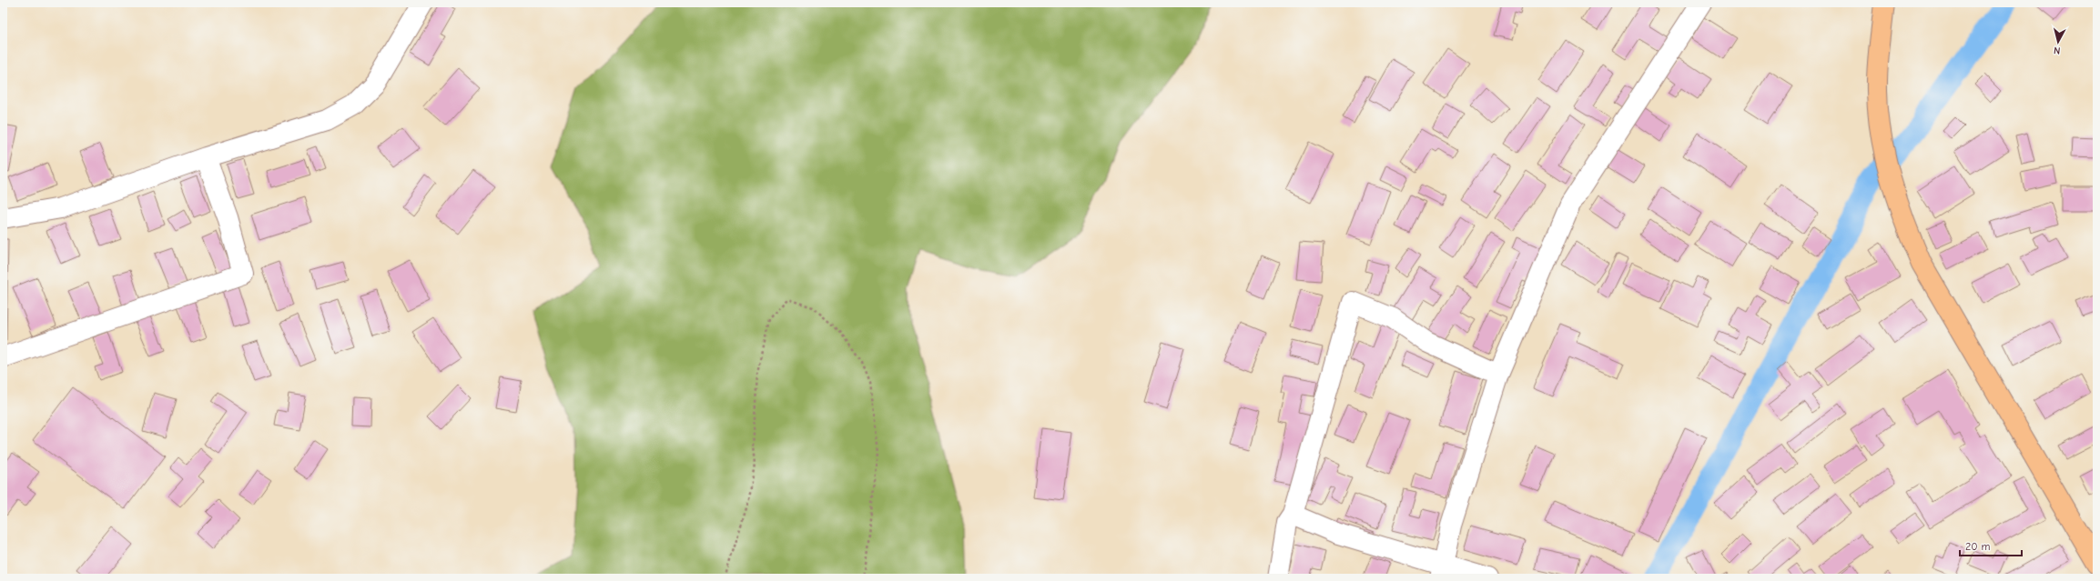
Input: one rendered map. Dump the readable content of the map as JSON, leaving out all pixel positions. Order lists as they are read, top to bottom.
{
  "scale_bar": "20 m",
  "north": "bottom"
}
